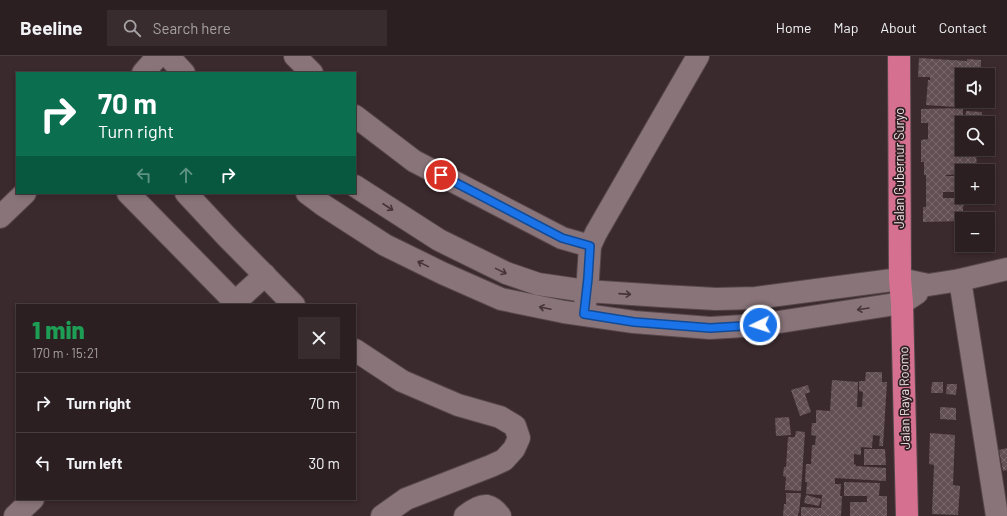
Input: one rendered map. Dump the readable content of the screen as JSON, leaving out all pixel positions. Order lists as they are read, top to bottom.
{
  "streets": {
    "highway": ["Jalan Gubernur Suryo", "Jalan Raya Roomo"]
  },
  "crossings": [
    ["Jalan Gubernur Suryo", "Jalan Raya Roomo"]
  ],
  "page": {
    "header": "Beeline",
    "search": "Search here",
    "nav": [
      "Home",
      "Map",
      "About",
      "Contact"
    ],
    "map_buttons": ["+", "−"],
    "turn": ["70 m", "Turn right"],
    "heading": ["1 min", "170 m · 15:21"],
    "list": [
      {
        "name": "Turn right",
        "value": "70 m"
      },
      {
        "name": "Turn left",
        "value": "30 m"
      }
    ]
  }
}
